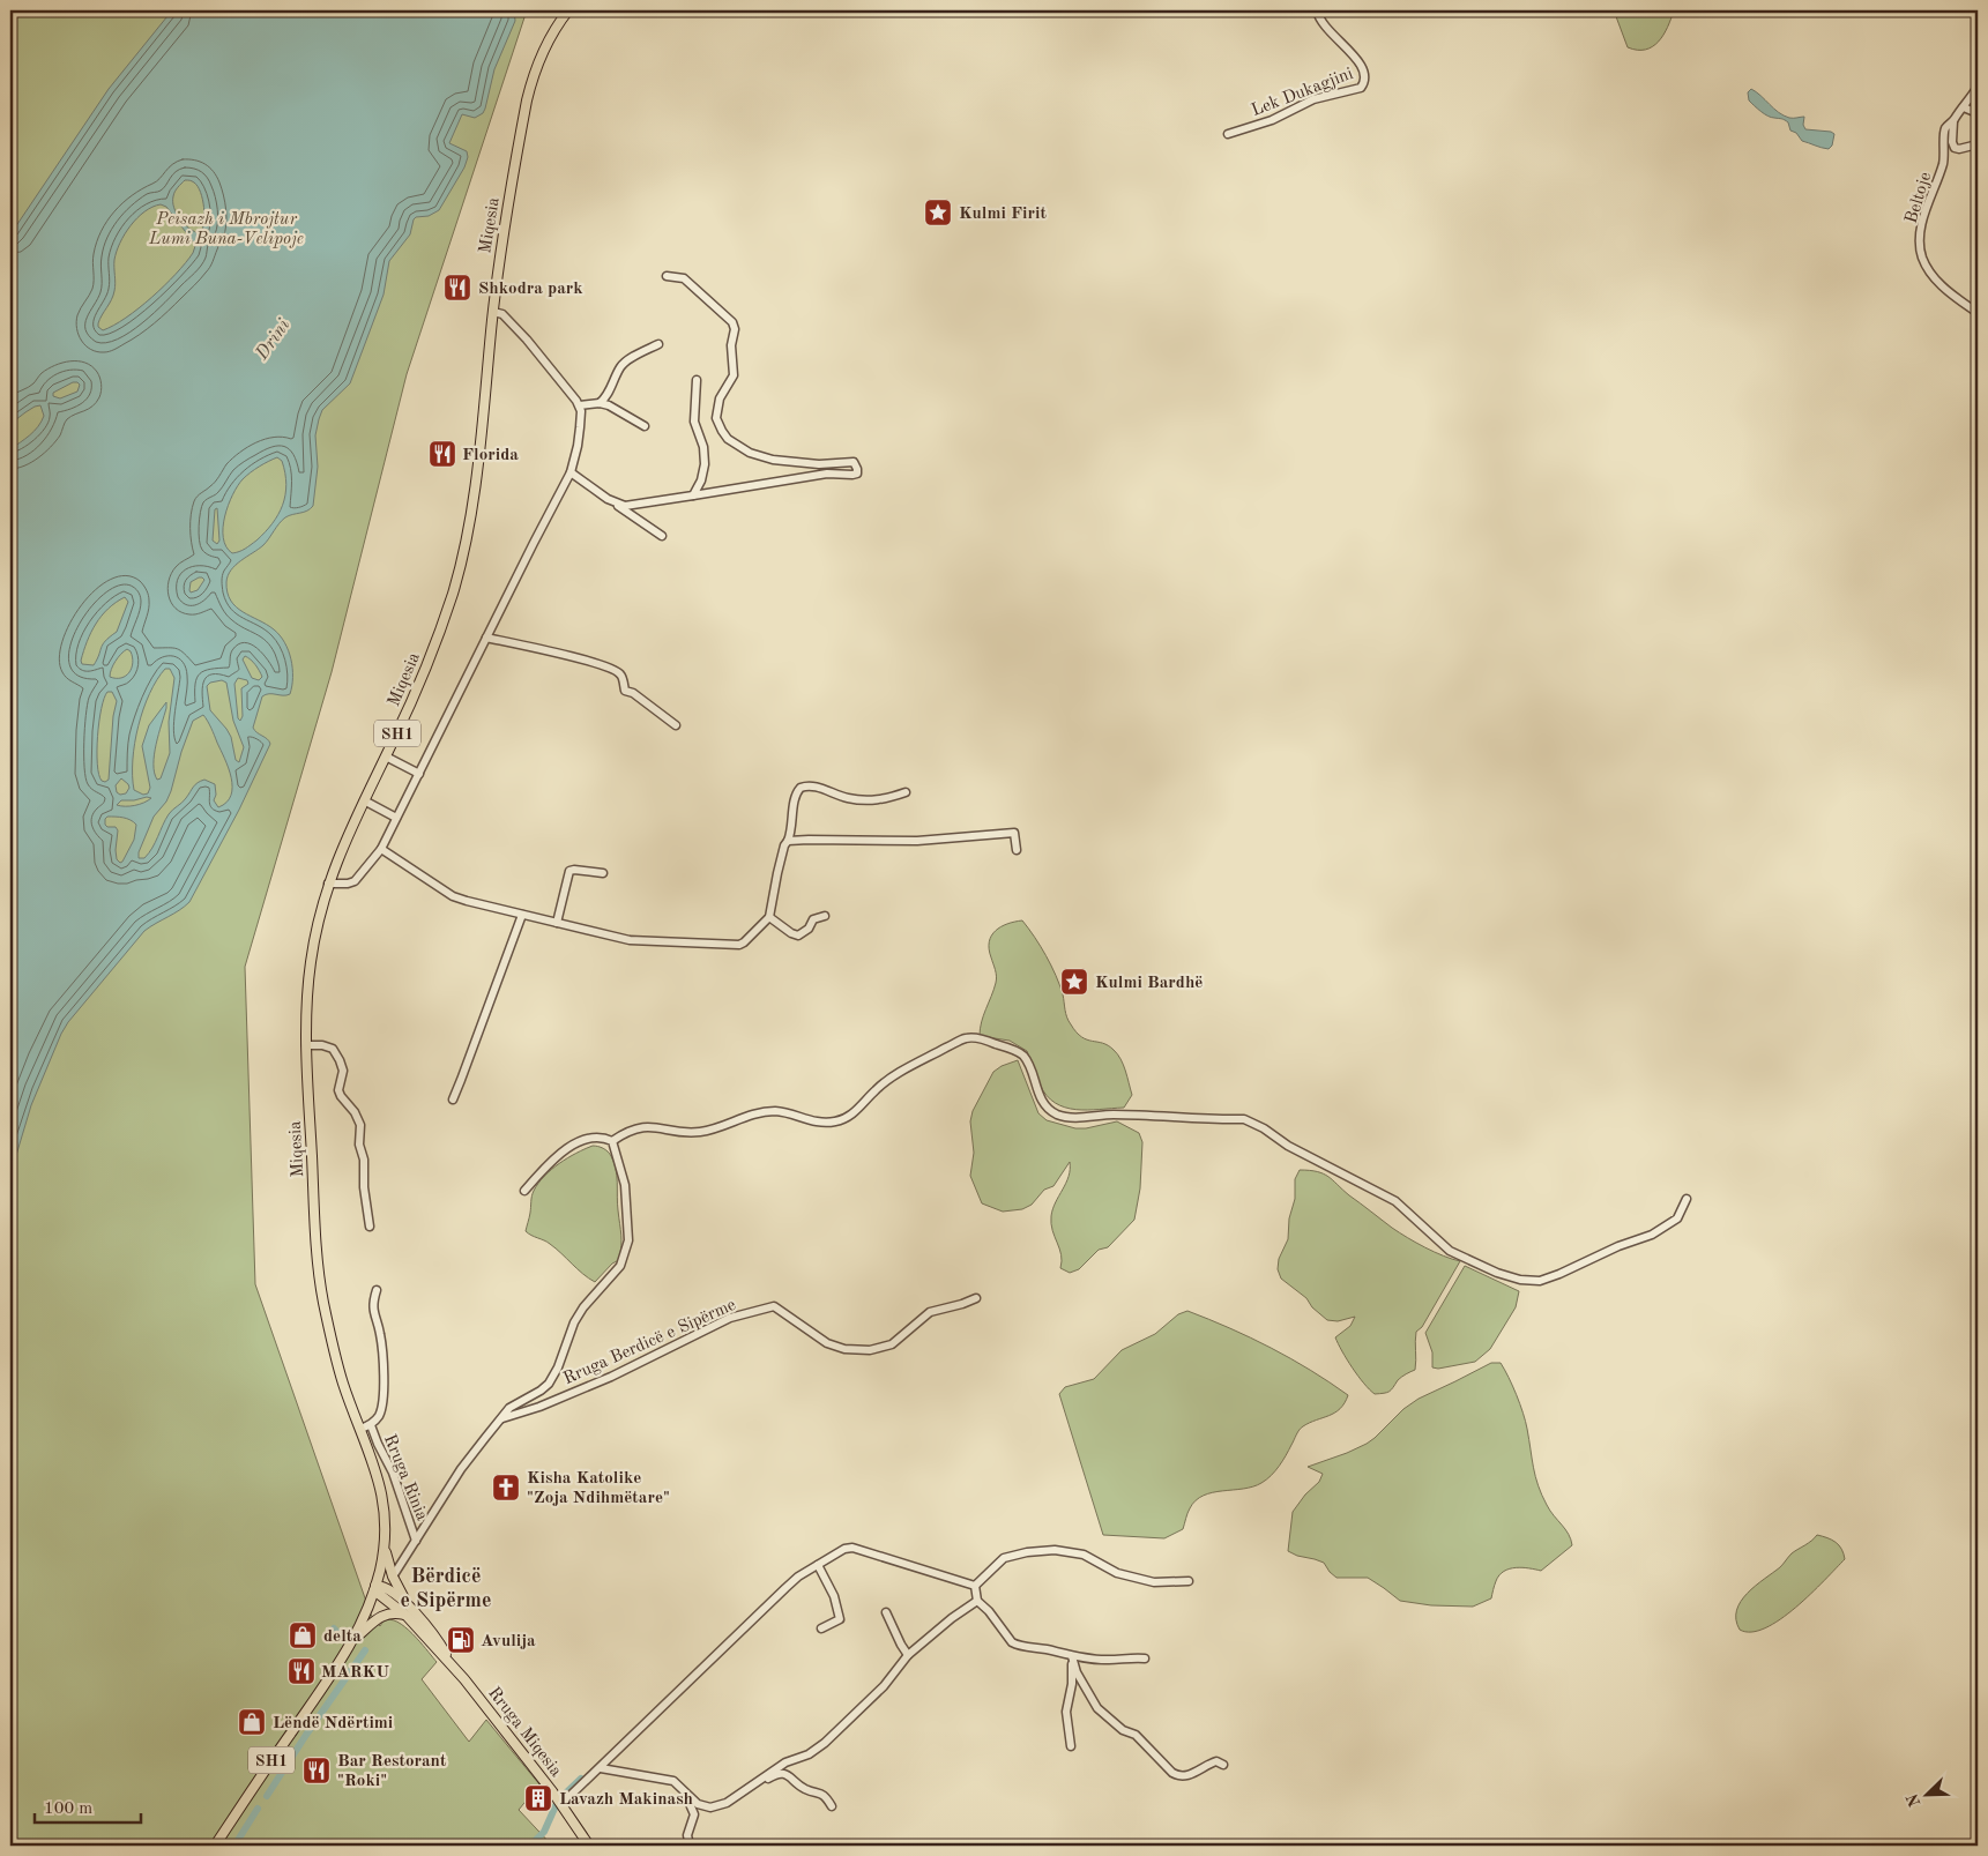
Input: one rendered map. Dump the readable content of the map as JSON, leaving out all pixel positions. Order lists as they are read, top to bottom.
{
  "streets": {
    "main road": ["Miqesia", "SH1", "Rruga Miqesia"],
    "street": [
      "Lek Dukagjini",
      "Beltoje",
      "Rruga Berdicë e Sipërme",
      "Rruga Rinia"
    ]
  },
  "crossings": [
    ["Miqesia", "SH1"],
    ["Miqesia", "Rruga Rinia"],
    ["SH1", "Rruga Miqesia"]
  ],
  "districts": ["Bërdicë e Sipërme"],
  "water": ["Drini"],
  "parks": ["Peisazh i Mbrojtur Lumi Buna-Velipoje"],
  "places": {
    "place": ["Kulmi Firit", "Kulmi Bardhë"],
    "restaurant": [
      "Shkodra park",
      "Florida",
      "MARKU",
      "Bar Restorant \"Roki\""
    ],
    "church": ["Kisha Katolike \"Zoja Ndihmëtare\""],
    "shop": ["delta", "Lëndë Ndërtimi"],
    "fuel station": ["Avulija"],
    "building": ["Lavazh Makinash"]
  },
  "scale_bar": "100 m",
  "north": "bottom left"
}
